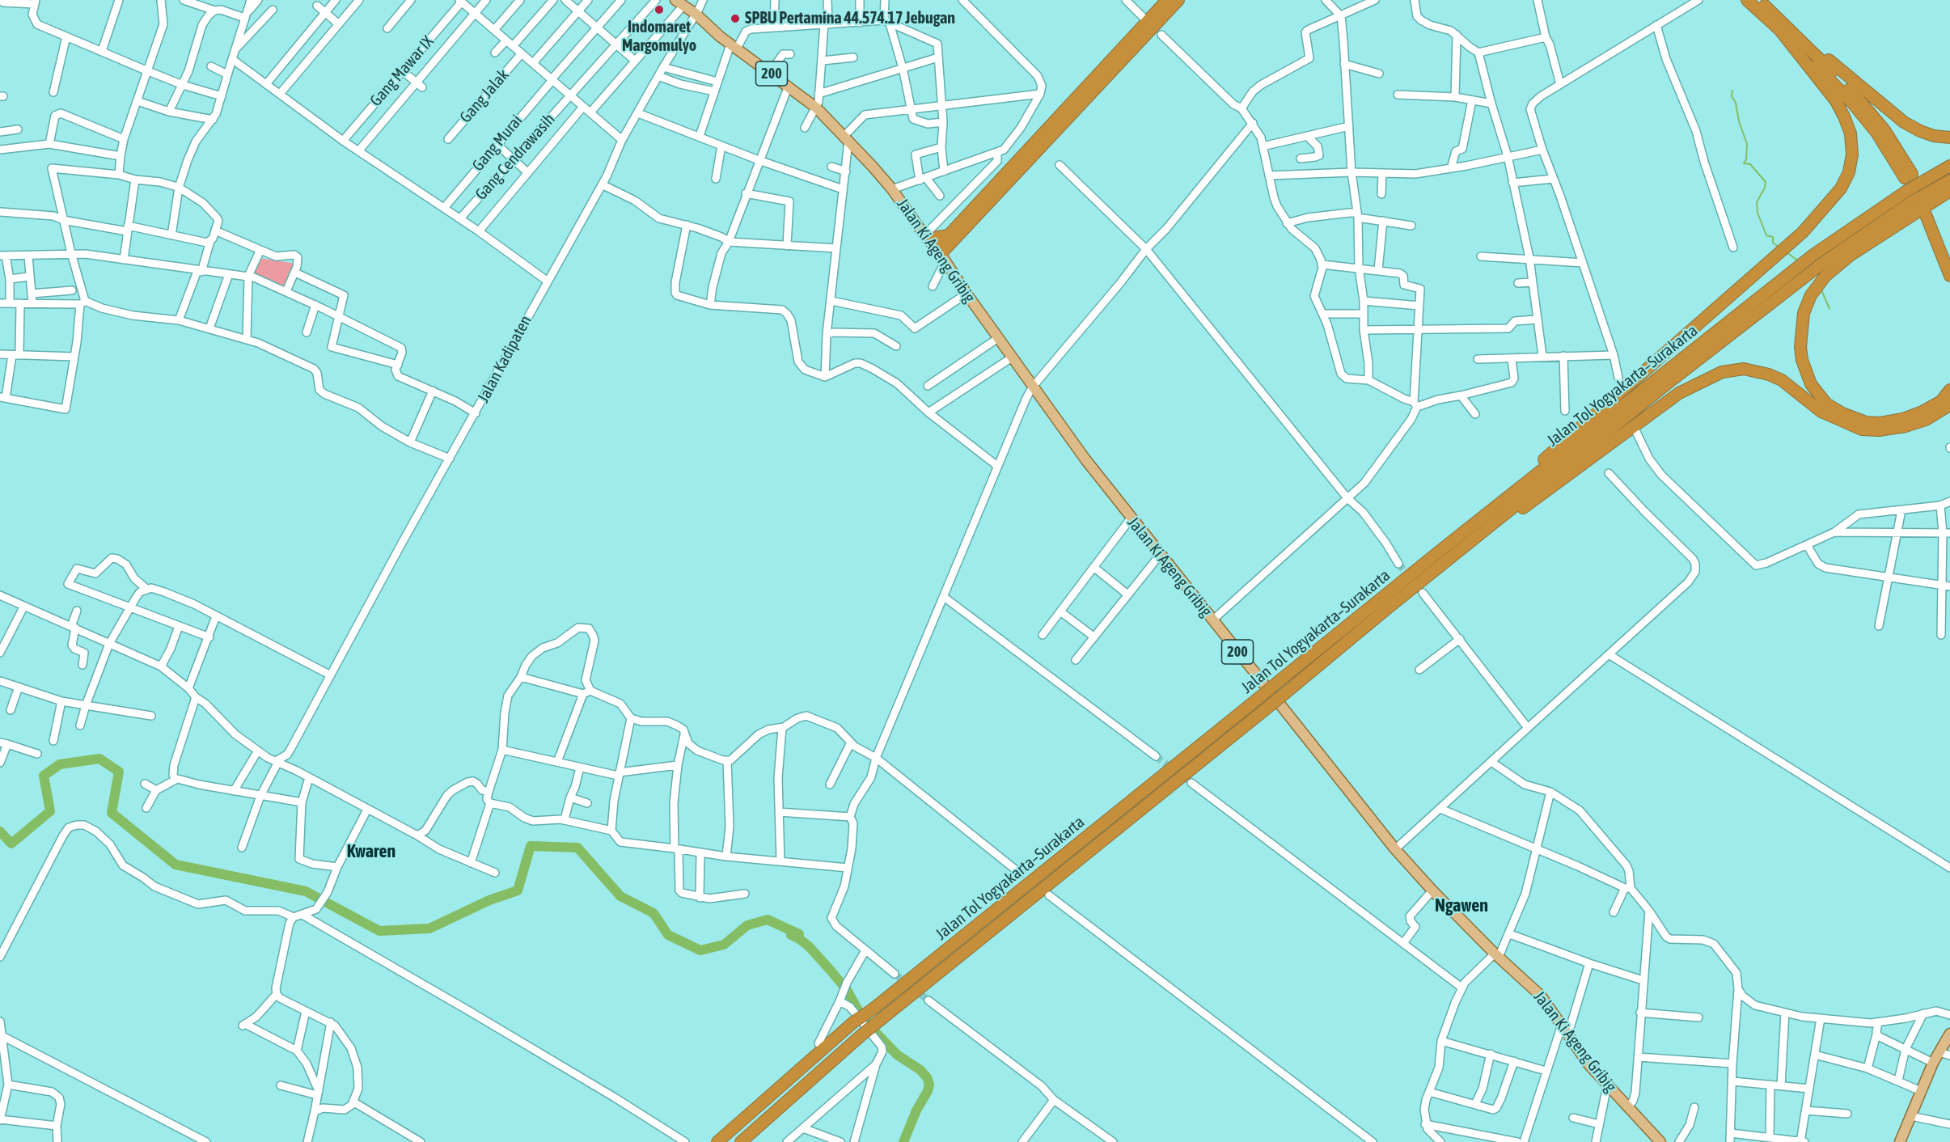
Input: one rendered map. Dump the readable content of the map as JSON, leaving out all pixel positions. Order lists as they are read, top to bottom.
{
  "streets": {
    "highway": ["Jalan Tol Yogyakarta–Surakarta"],
    "main road": ["200", "Jalan Ki Ageng Gribig"],
    "street": [
      "Gang Mawar IX",
      "Gang Jalak",
      "Gang Murai",
      "Gang Cendrawasih",
      "Jalan Kadipaten"
    ]
  },
  "crossings": [
    ["Jalan Ki Ageng Gribig", "Jalan Kadipaten"]
  ],
  "districts": ["Kwaren", "Ngawen"],
  "places": ["Indomaret Margomulyo", "SPBU Pertamina 44.574.17 Jebugan"]
}
